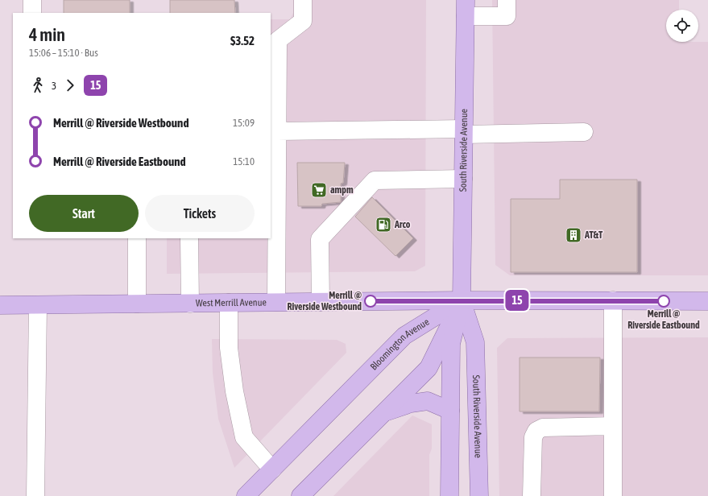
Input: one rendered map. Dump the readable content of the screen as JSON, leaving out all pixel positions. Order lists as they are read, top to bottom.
{
  "streets": {
    "main road": ["South Riverside Avenue", "West Merrill Avenue", "Bloomington Avenue"]
  },
  "crossings": [
    ["South Riverside Avenue", "West Merrill Avenue"],
    ["South Riverside Avenue", "Bloomington Avenue"],
    ["West Merrill Avenue", "Bloomington Avenue"]
  ],
  "places": {
    "supermarket": ["ampm"],
    "fuel station": ["Arco"],
    "building": ["AT&T"],
    "other": ["Merrill @ Riverside Westbound", "Merrill @ Riverside Eastbound"]
  },
  "lines": ["bus line 15"],
  "page": {
    "on_map": "15",
    "heading": ["4 min", "15:06 – 15:10 · Bus", "$3.52"],
    "legs": ["3", "15"],
    "list": [
      {
        "name": "Merrill @ Riverside Westbound",
        "value": "15:09"
      },
      {
        "name": "Merrill @ Riverside Eastbound",
        "value": "15:10"
      }
    ],
    "buttons": ["Start", "Tickets"]
  }
}
